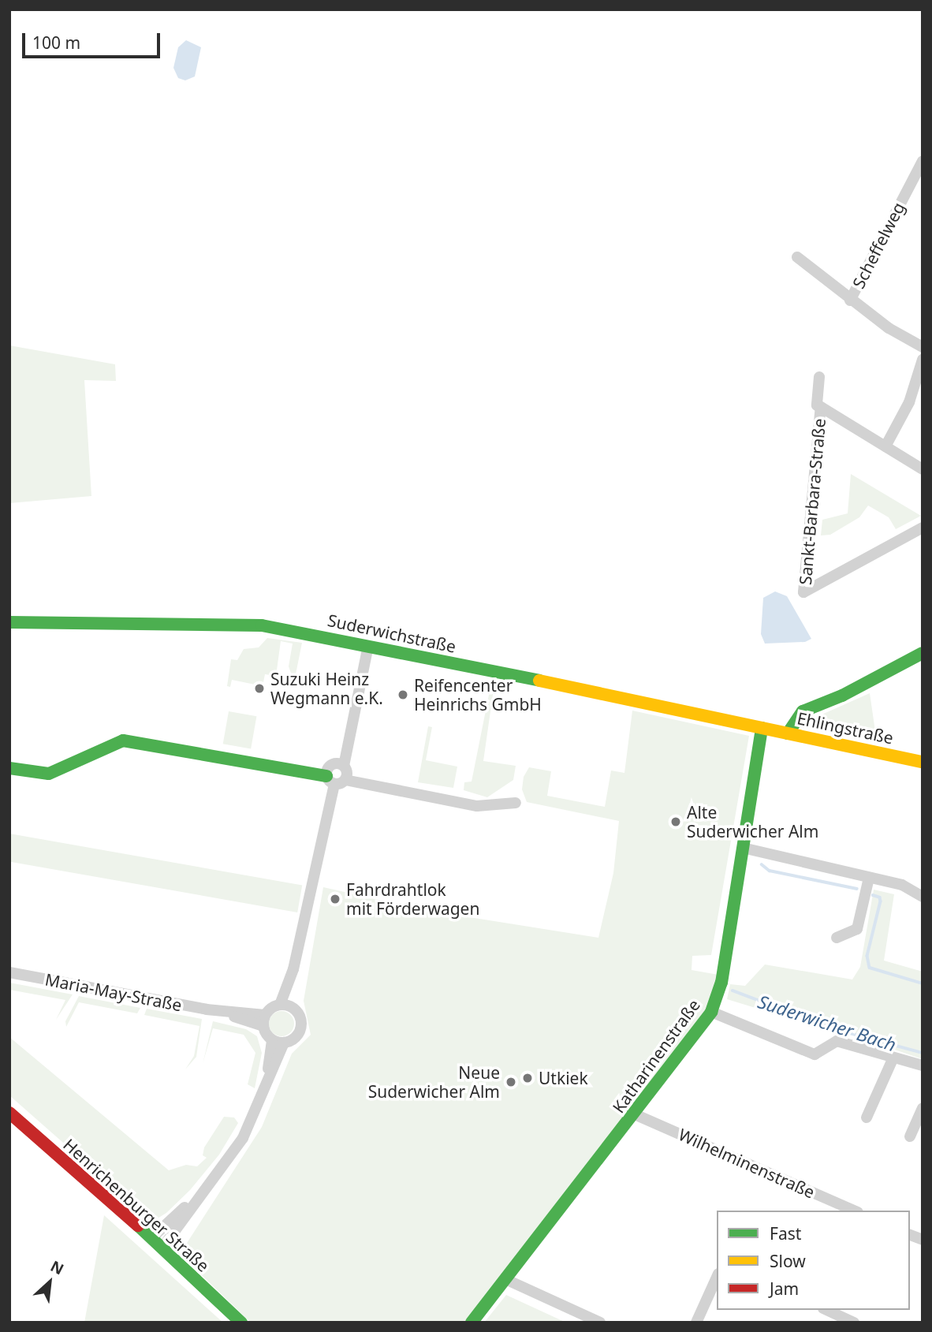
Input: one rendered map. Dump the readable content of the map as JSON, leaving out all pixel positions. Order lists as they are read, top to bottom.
{
  "streets": {
    "street": [
      "Scheffelweg",
      "Sankt-Barbara-Straße",
      "Suderwichstraße",
      "Ehlingstraße",
      "Maria-May-Straße",
      "Katharinenstraße",
      "Wilhelminenstraße",
      "Henrichenburger Straße"
    ]
  },
  "crossings": [
    ["Suderwichstraße", "Ehlingstraße"],
    ["Suderwichstraße", "Katharinenstraße"],
    ["Ehlingstraße", "Katharinenstraße"],
    ["Katharinenstraße", "Wilhelminenstraße"]
  ],
  "water": ["Suderwicher Bach"],
  "places": [
    "Suzuki Heinz Wegmann e.K.",
    "Reifencenter Heinrichs GmbH",
    "Alte Suderwicher Alm",
    "Fahrdrahtlok mit Förderwagen",
    "Utkiek",
    "Neue Suderwicher Alm"
  ],
  "legend": ["Fast", "Slow", "Jam"],
  "scale_bar": "100 m",
  "north": "top right"
}
